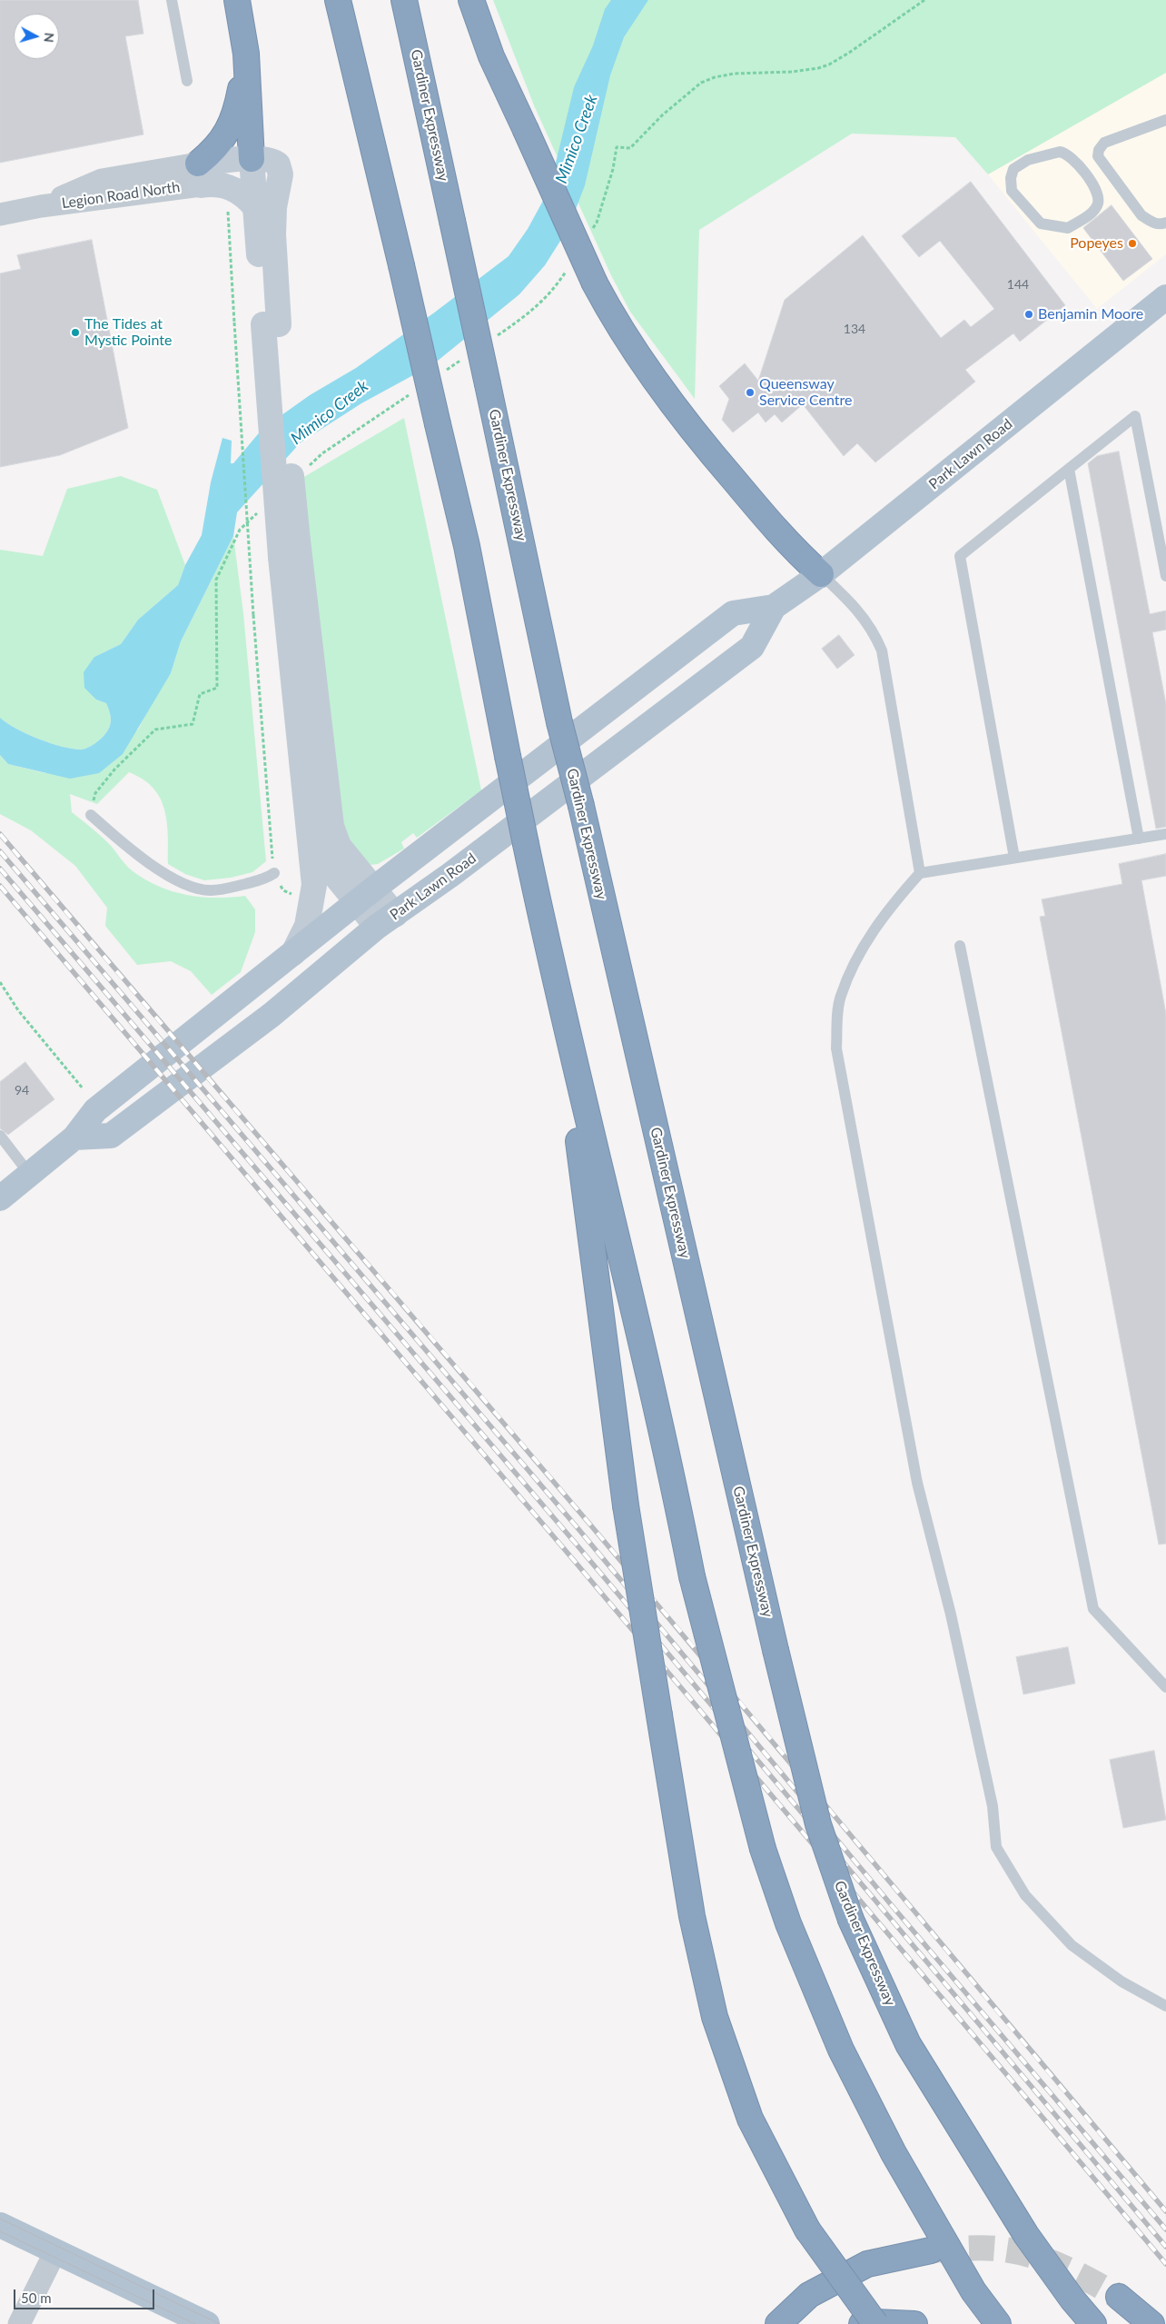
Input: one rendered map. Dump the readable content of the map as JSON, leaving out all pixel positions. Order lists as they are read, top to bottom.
{
  "streets": {
    "highway": ["Gardiner Expressway"],
    "main road": ["Park Lawn Road"],
    "street": ["Legion Road North"]
  },
  "water": ["Mimico Creek"],
  "places": [
    "Popeyes",
    "Benjamin Moore",
    "The Tides at Mystic Pointe",
    "Queensway Service Centre"
  ],
  "house_numbers": ["144", "134", "94"],
  "scale_bar": "50 m",
  "north": "right"
}
